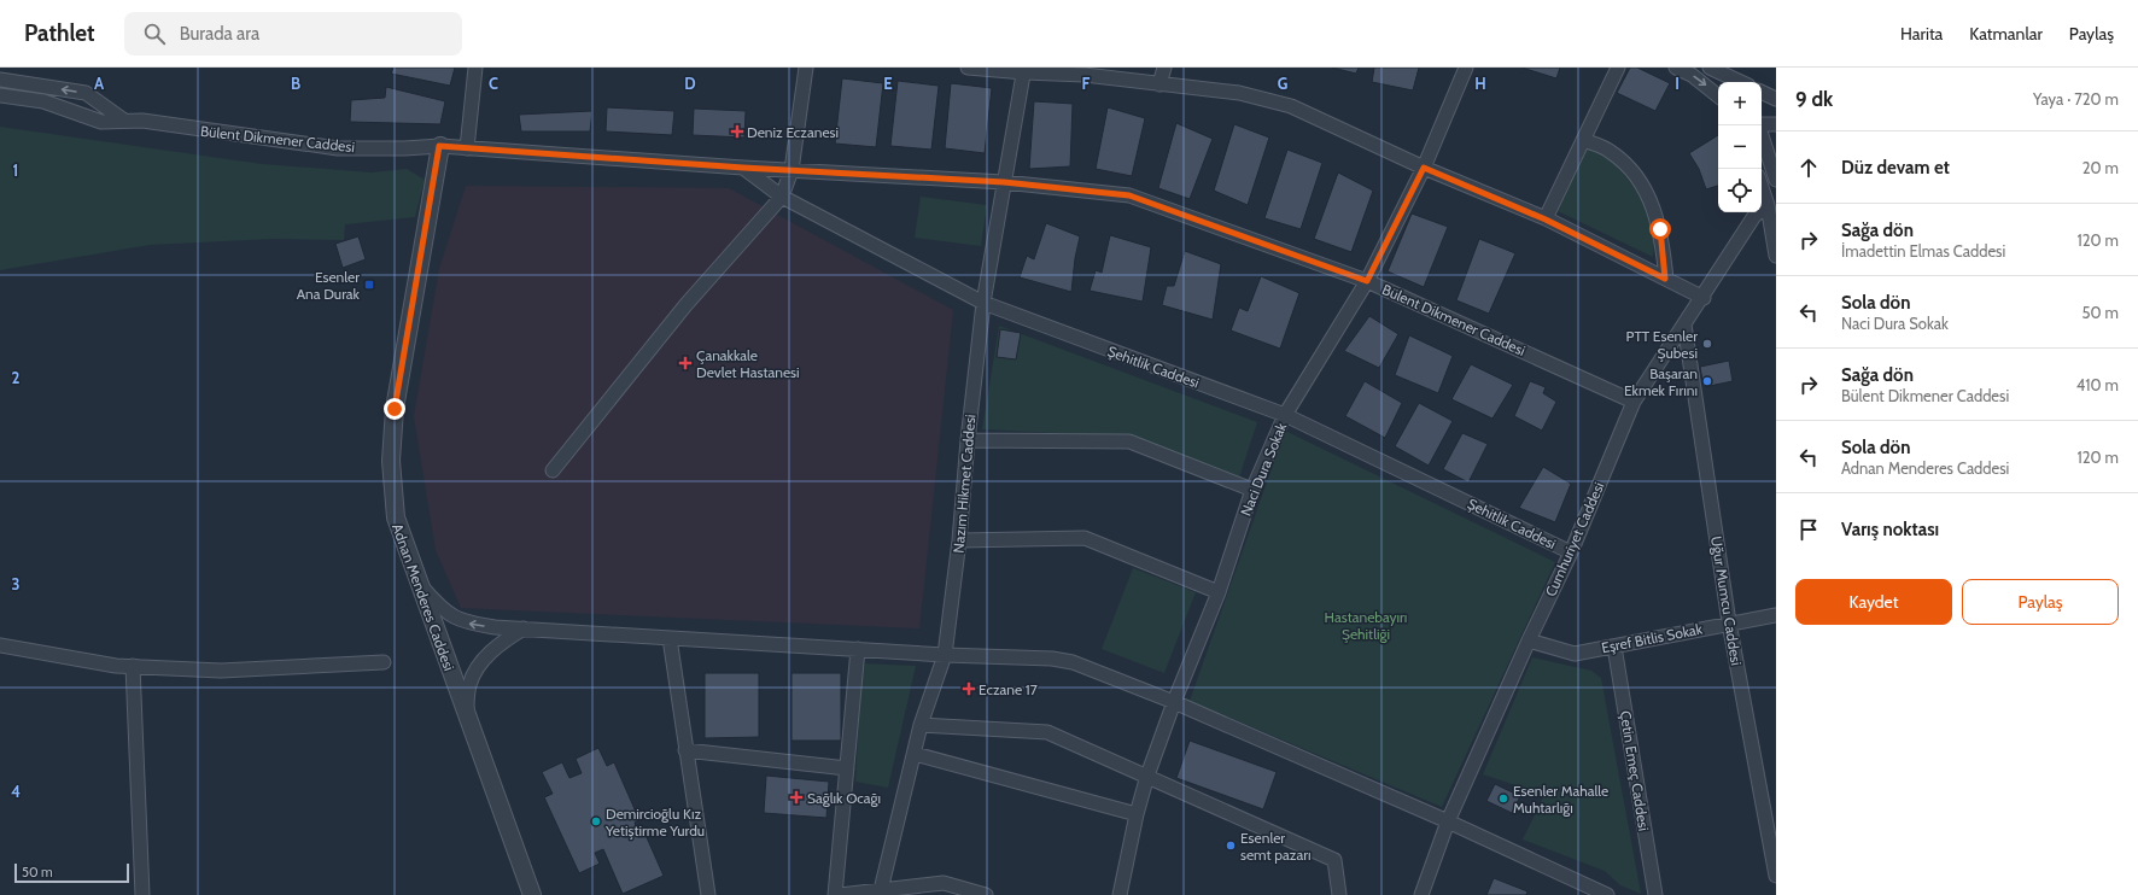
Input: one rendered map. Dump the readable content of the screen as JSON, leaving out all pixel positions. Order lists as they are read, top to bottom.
{
  "streets": {
    "street": [
      "Bülent Dikmener Caddesi",
      "Şehitlik Caddesi",
      "Naci Dura Sokak",
      "Nazım Hikmet Caddesi",
      "Cumhuriyet Caddesi",
      "Adnan Menderes Caddesi",
      "Uğur Mumcu Caddesi",
      "Eşref Bitlis Sokak",
      "Çetin Emeç Caddesi"
    ]
  },
  "crossings": [
    ["Bülent Dikmener Caddesi", "Şehitlik Caddesi"],
    ["Bülent Dikmener Caddesi", "Naci Dura Sokak"],
    ["Bülent Dikmener Caddesi", "Nazım Hikmet Caddesi"],
    ["Bülent Dikmener Caddesi", "Cumhuriyet Caddesi"],
    ["Bülent Dikmener Caddesi", "Adnan Menderes Caddesi"],
    ["Şehitlik Caddesi", "Naci Dura Sokak"],
    ["Şehitlik Caddesi", "Nazım Hikmet Caddesi"],
    ["Şehitlik Caddesi", "Cumhuriyet Caddesi"],
    ["Cumhuriyet Caddesi", "Uğur Mumcu Caddesi"],
    ["Cumhuriyet Caddesi", "Eşref Bitlis Sokak"],
    ["Uğur Mumcu Caddesi", "Eşref Bitlis Sokak"],
    ["Eşref Bitlis Sokak", "Çetin Emeç Caddesi"]
  ],
  "parks": ["Hastanebayırı Şehitliği"],
  "places": {
    "health": [
      "Deniz Eczanesi",
      "Çanakkale Devlet Hastanesi",
      "Eczane 17",
      "Sağlık Ocağı"
    ],
    "transit": ["Esenler Ana Durak"],
    "other": [
      "PTT Esenler Şubesi",
      "Başaran Ekmek Fırını",
      "Esenler Mahalle Muhtarlığı",
      "Demircioğlu Kız Yetiştirme Yurdu",
      "Esenler semt pazarı"
    ]
  },
  "scale_bar": "50 m",
  "page": {
    "header": "Pathlet",
    "search": "Burada ara",
    "nav": ["Harita", "Katmanlar", "Paylaş"],
    "heading": ["9 dk", "Yaya · 720 m"],
    "map_buttons": ["+", "−"],
    "list": [
      ["Düz devam et", "20 m"],
      ["Sağa dön", "İmadettin Elmas Caddesi", "120 m"],
      ["Sola dön", "Naci Dura Sokak", "50 m"],
      ["Sağa dön", "Bülent Dikmener Caddesi", "410 m"],
      ["Sola dön", "Adnan Menderes Caddesi", "120 m"],
      "Varış noktası"
    ],
    "buttons": ["Kaydet", "Paylaş"],
    "scale": "50 m"
  },
  "grid": {
    "columns": [
      "A",
      "B",
      "C",
      "D",
      "E",
      "F",
      "G",
      "H",
      "I"
    ],
    "rows": [
      "1",
      "2",
      "3",
      "4"
    ]
  }
}
